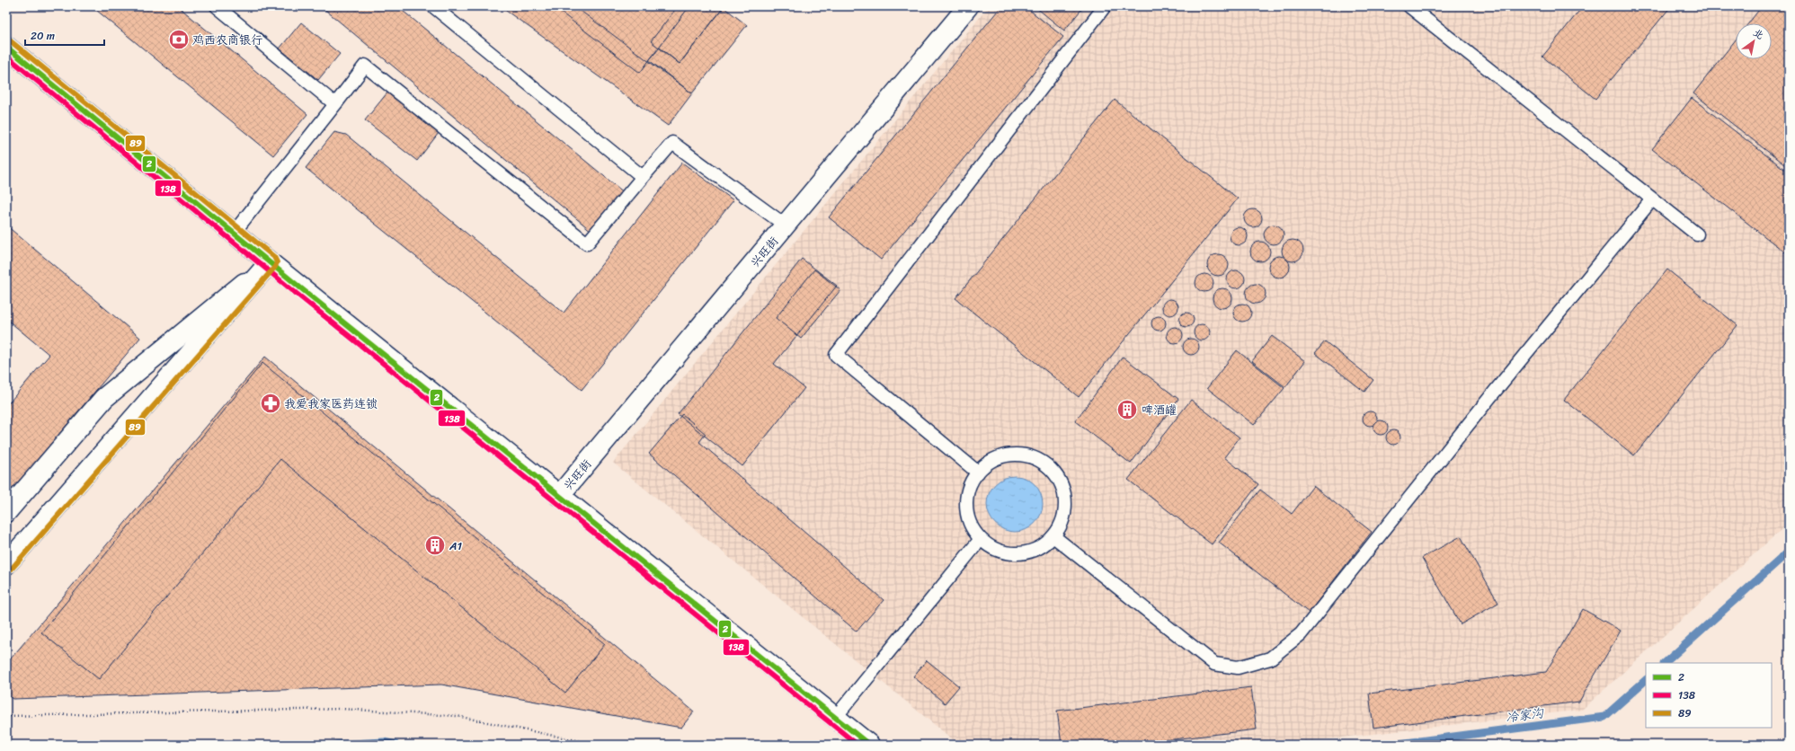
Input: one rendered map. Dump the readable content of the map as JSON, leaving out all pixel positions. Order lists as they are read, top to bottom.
{
  "streets": {
    "main road": ["兴旺街"]
  },
  "water": ["冷家沟"],
  "places": {
    "bank": ["鸡西农商银行"],
    "pharmacy": ["我爱我家医药连锁"],
    "building": ["啤酒罐", "A1"]
  },
  "lines": ["transit line 89", "transit line 2", "transit line 138"],
  "legend": ["2", "138", "89"],
  "scale_bar": "20 m",
  "north": "top right"
}
